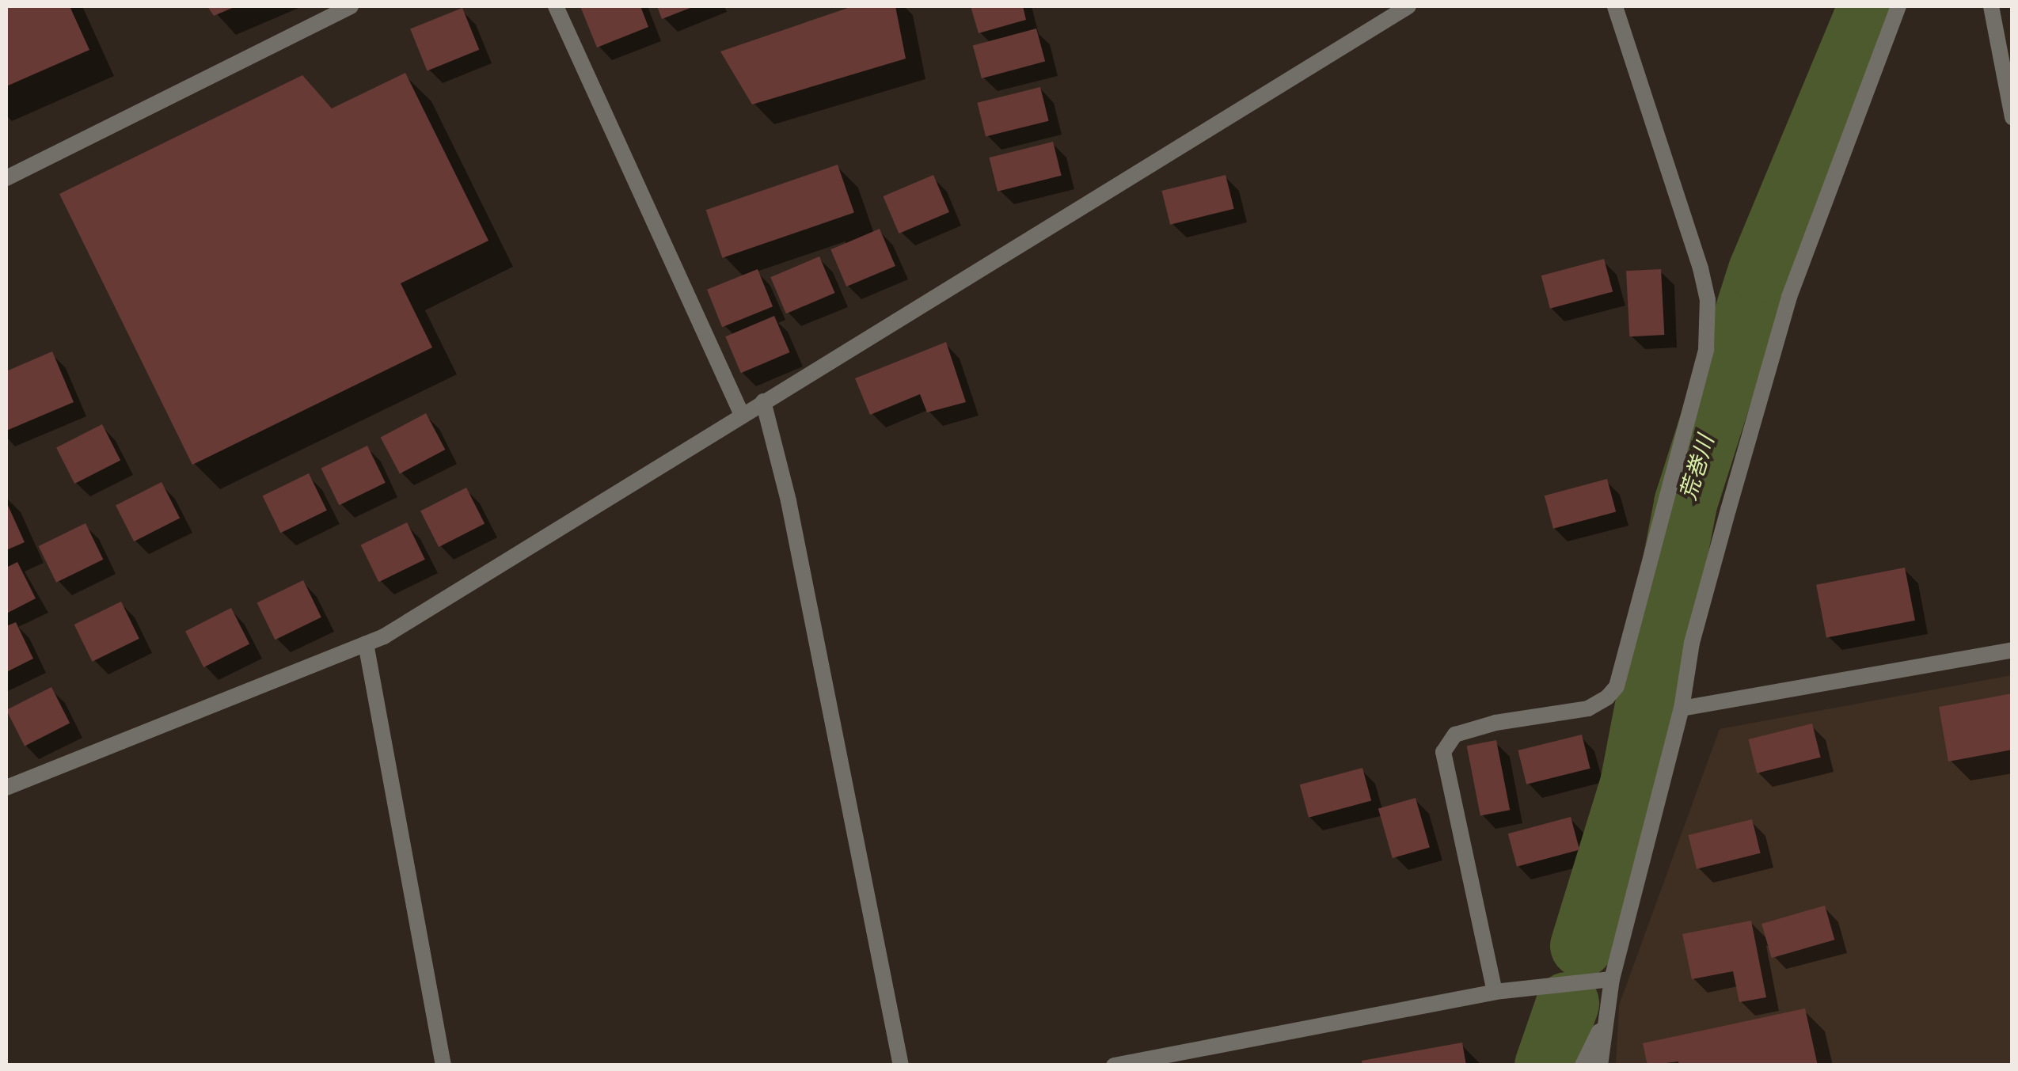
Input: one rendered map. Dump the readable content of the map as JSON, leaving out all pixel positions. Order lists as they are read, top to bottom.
{
  "water": ["荒巻川"]
}
